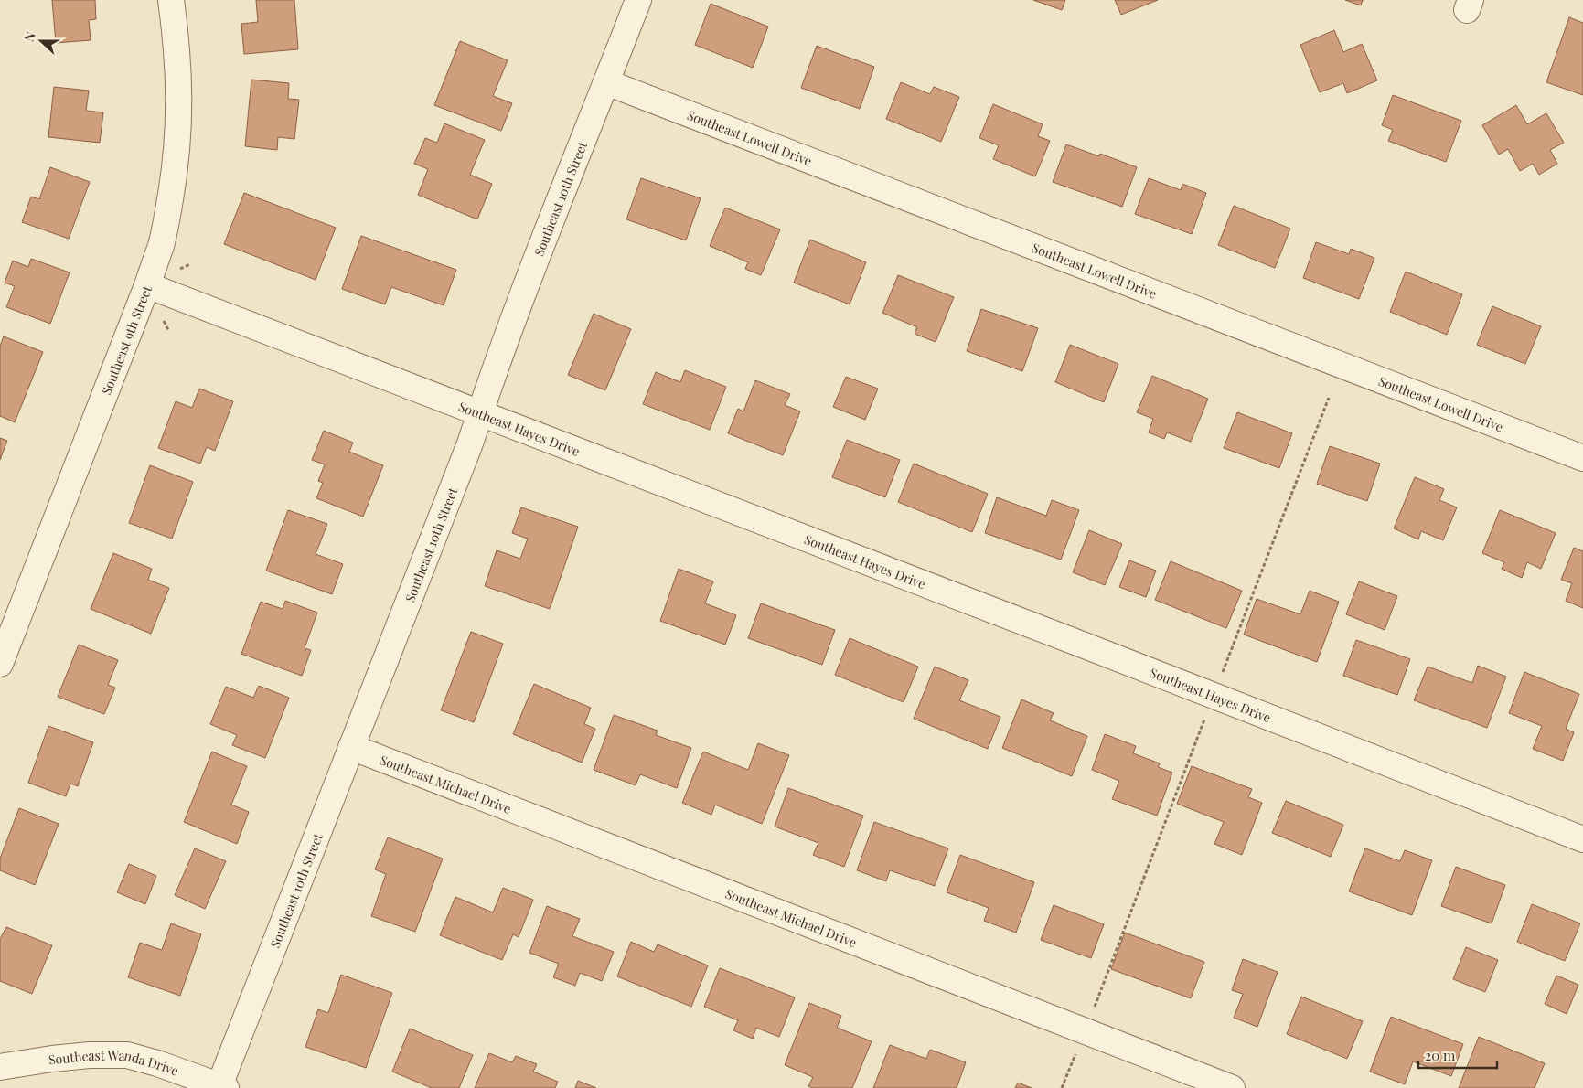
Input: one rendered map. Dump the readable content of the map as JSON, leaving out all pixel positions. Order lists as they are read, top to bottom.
{
  "streets": {
    "street": [
      "Southeast Lowell Drive",
      "Southeast 10th Street",
      "Southeast 9th Street",
      "Southeast Hayes Drive",
      "Southeast Michael Drive",
      "Southeast Wanda Drive"
    ]
  },
  "crossings": [
    ["Southeast Lowell Drive", "Southeast 10th Street"],
    ["Southeast 10th Street", "Southeast Hayes Drive"],
    ["Southeast 10th Street", "Southeast Michael Drive"],
    ["Southeast 10th Street", "Southeast Wanda Drive"],
    ["Southeast 9th Street", "Southeast Hayes Drive"]
  ],
  "scale_bar": "20 m",
  "north": "left"
}
